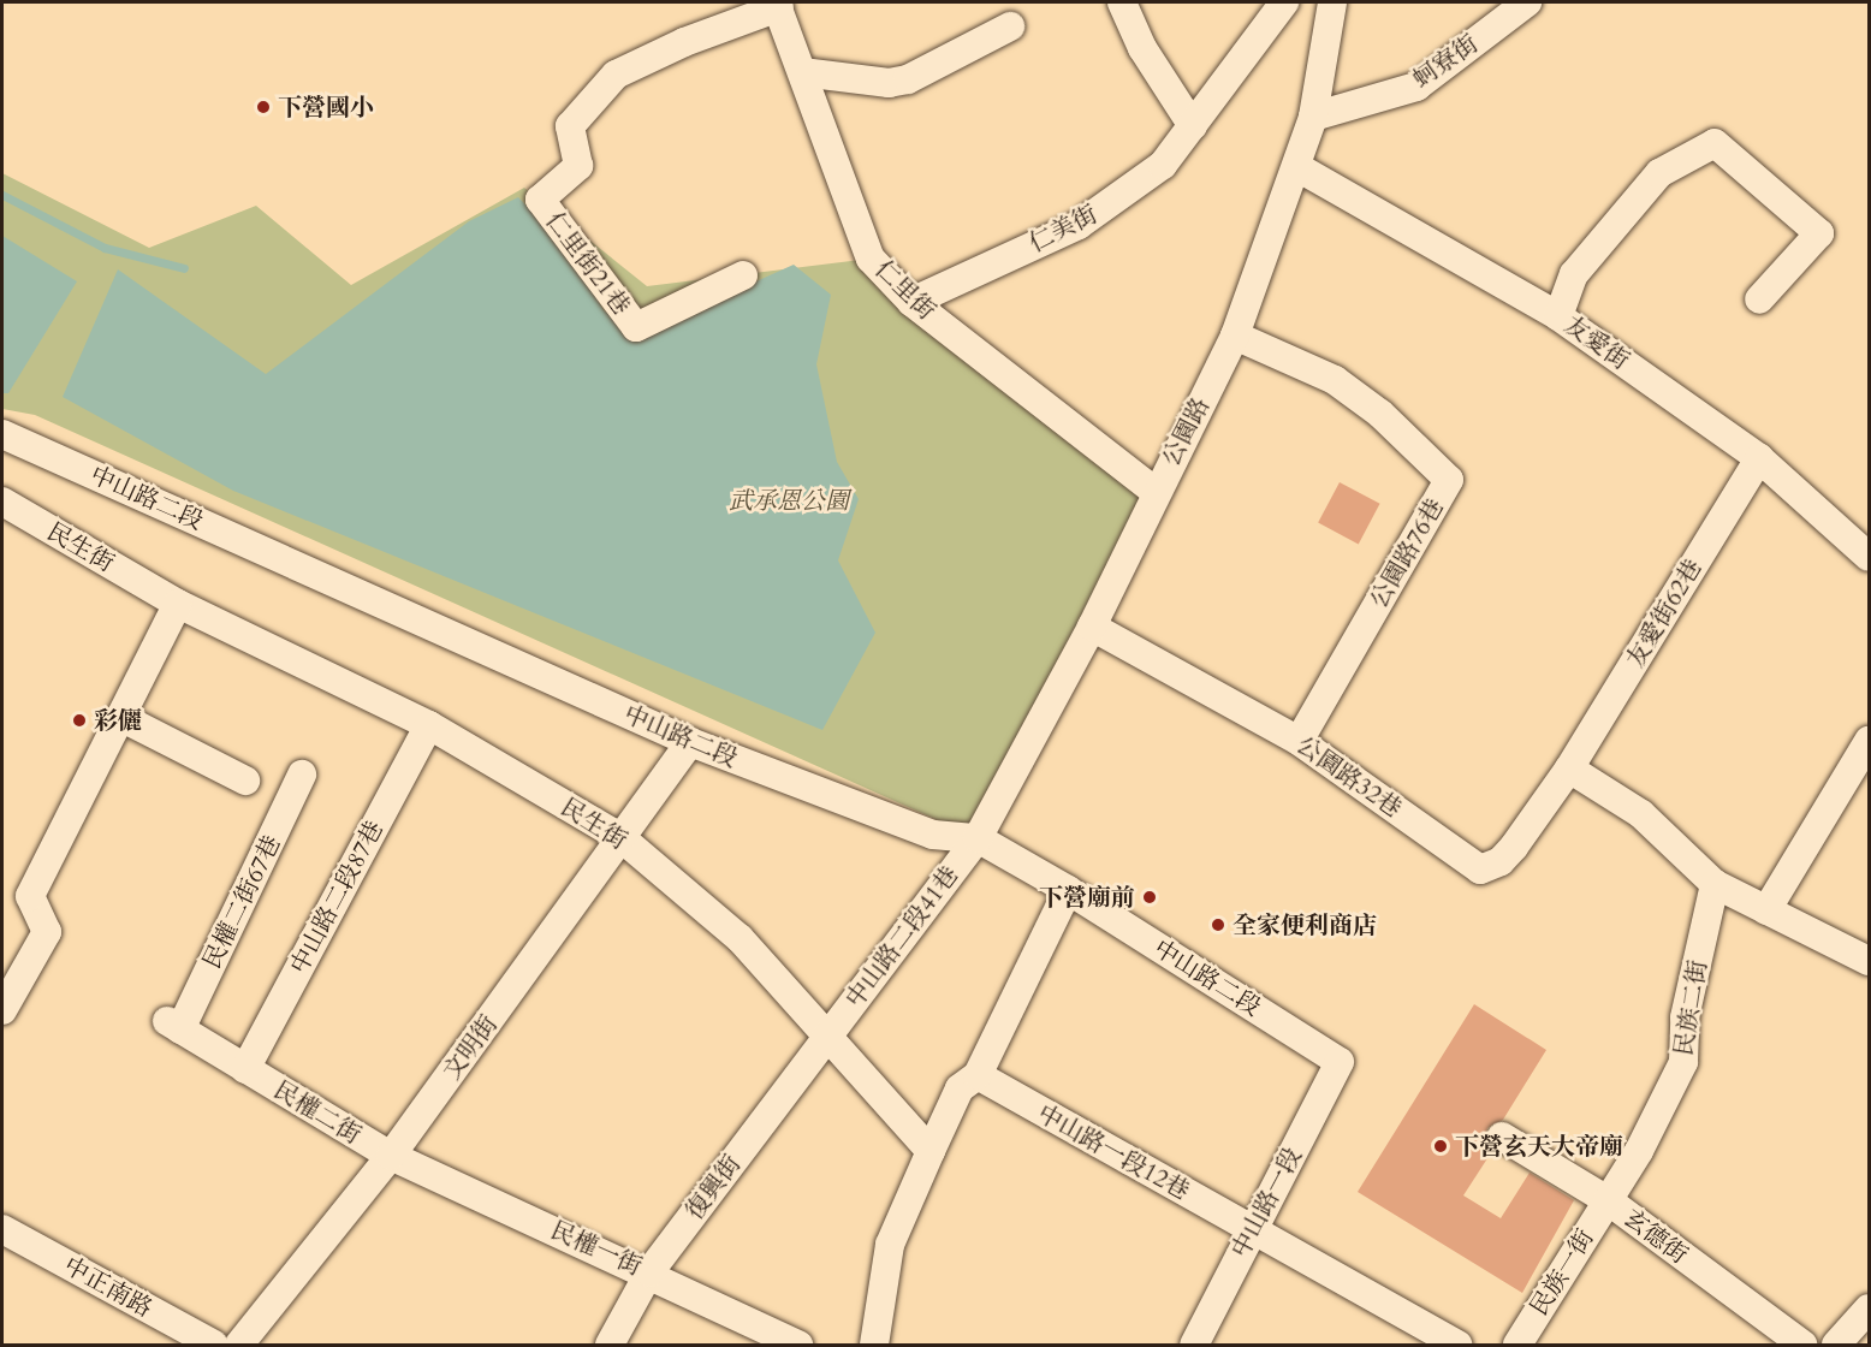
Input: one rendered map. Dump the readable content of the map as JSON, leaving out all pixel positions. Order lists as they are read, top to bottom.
{
  "streets": {
    "street": [
      "蚵寮街",
      "仁美街",
      "仁里街21巷",
      "仁里街",
      "友愛街",
      "公園路",
      "中山路二段",
      "民生街",
      "公園路76巷",
      "友愛街62巷",
      "公園路32巷",
      "中山路二段87巷",
      "民權二街67巷",
      "中山路二段41巷",
      "民族二街",
      "文明街",
      "民權二街",
      "中山路一段12巷",
      "復興街",
      "中山路一段",
      "玄德街",
      "民權一街",
      "民族一街",
      "中正南路"
    ]
  },
  "crossings": [
    ["蚵寮街", "公園路"],
    ["仁美街", "仁里街"],
    ["仁里街21巷", "仁里街"],
    ["仁里街", "公園路"],
    ["友愛街", "公園路"],
    ["友愛街", "友愛街62巷"],
    ["公園路", "中山路二段"],
    ["公園路", "公園路76巷"],
    ["公園路", "公園路32巷"],
    ["公園路", "中山路二段41巷"],
    ["中山路二段", "中山路二段41巷"],
    ["中山路二段", "文明街"],
    ["中山路二段", "中山路一段"],
    ["民生街", "中山路二段87巷"],
    ["民生街", "中山路二段41巷"],
    ["民生街", "文明街"],
    ["民生街", "復興街"],
    ["公園路76巷", "公園路32巷"],
    ["友愛街62巷", "公園路32巷"],
    ["中山路二段87巷", "民權二街"],
    ["民權二街67巷", "民權二街"],
    ["中山路二段41巷", "復興街"],
    ["民族二街", "玄德街"],
    ["民族二街", "民族一街"],
    ["文明街", "民權二街"],
    ["文明街", "民權一街"],
    ["民權二街", "民權一街"],
    ["中山路一段12巷", "中山路一段"],
    ["復興街", "民權一街"],
    ["玄德街", "民族一街"]
  ],
  "parks": ["武承恩公園"],
  "places": [
    "下營國小",
    "彩儷",
    "下營廟前",
    "全家便利商店",
    "下營玄天大帝廟"
  ]
}
